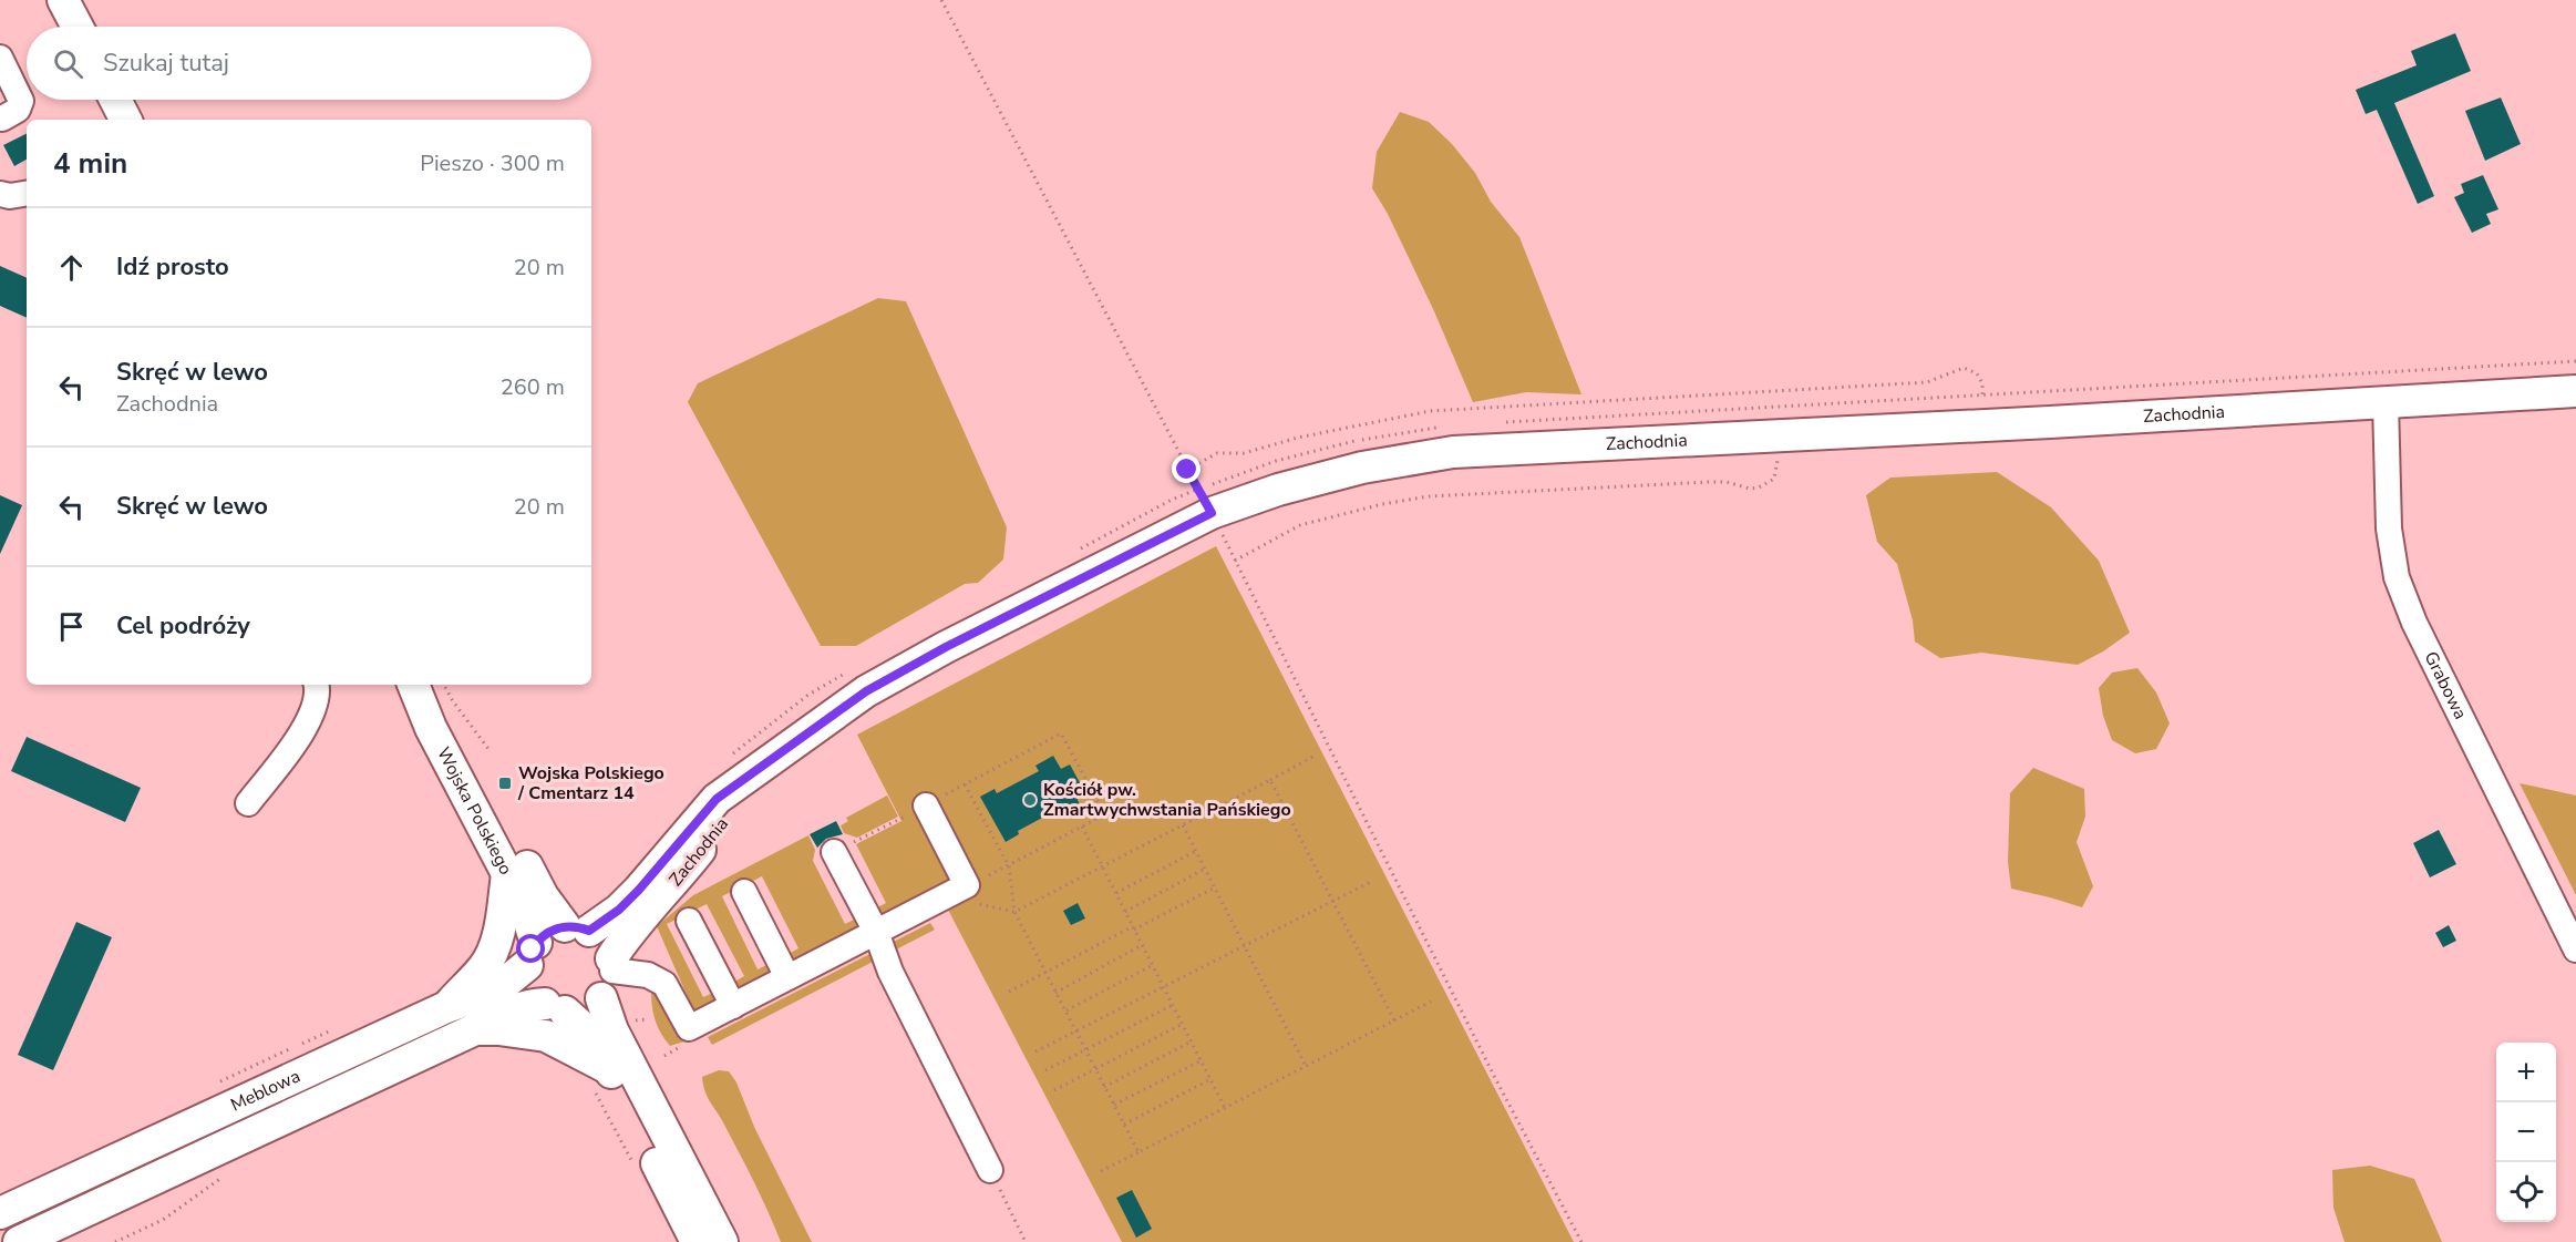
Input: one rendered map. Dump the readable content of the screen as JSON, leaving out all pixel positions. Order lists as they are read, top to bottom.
{
  "streets": {
    "main road": ["Zachodnia", "Wojska Polskiego", "Meblowa"],
    "street": ["Grabowa"]
  },
  "crossings": [
    ["Zachodnia", "Grabowa"],
    ["Zachodnia", "Wojska Polskiego"],
    ["Zachodnia", "Meblowa"],
    ["Wojska Polskiego", "Meblowa"]
  ],
  "places": {
    "transit": ["Wojska Polskiego / Cmentarz 14"],
    "other": ["Kościół pw. Zmartwychwstania Pańskiego"]
  },
  "page": {
    "search": "Szukaj tutaj",
    "heading": ["4 min", "Pieszo · 300 m"],
    "list": [
      ["Idź prosto", "20 m"],
      ["Skręć w lewo", "Zachodnia", "260 m"],
      ["Skręć w lewo", "20 m"],
      "Cel podróży"
    ],
    "map_buttons": ["+", "−"]
  }
}
